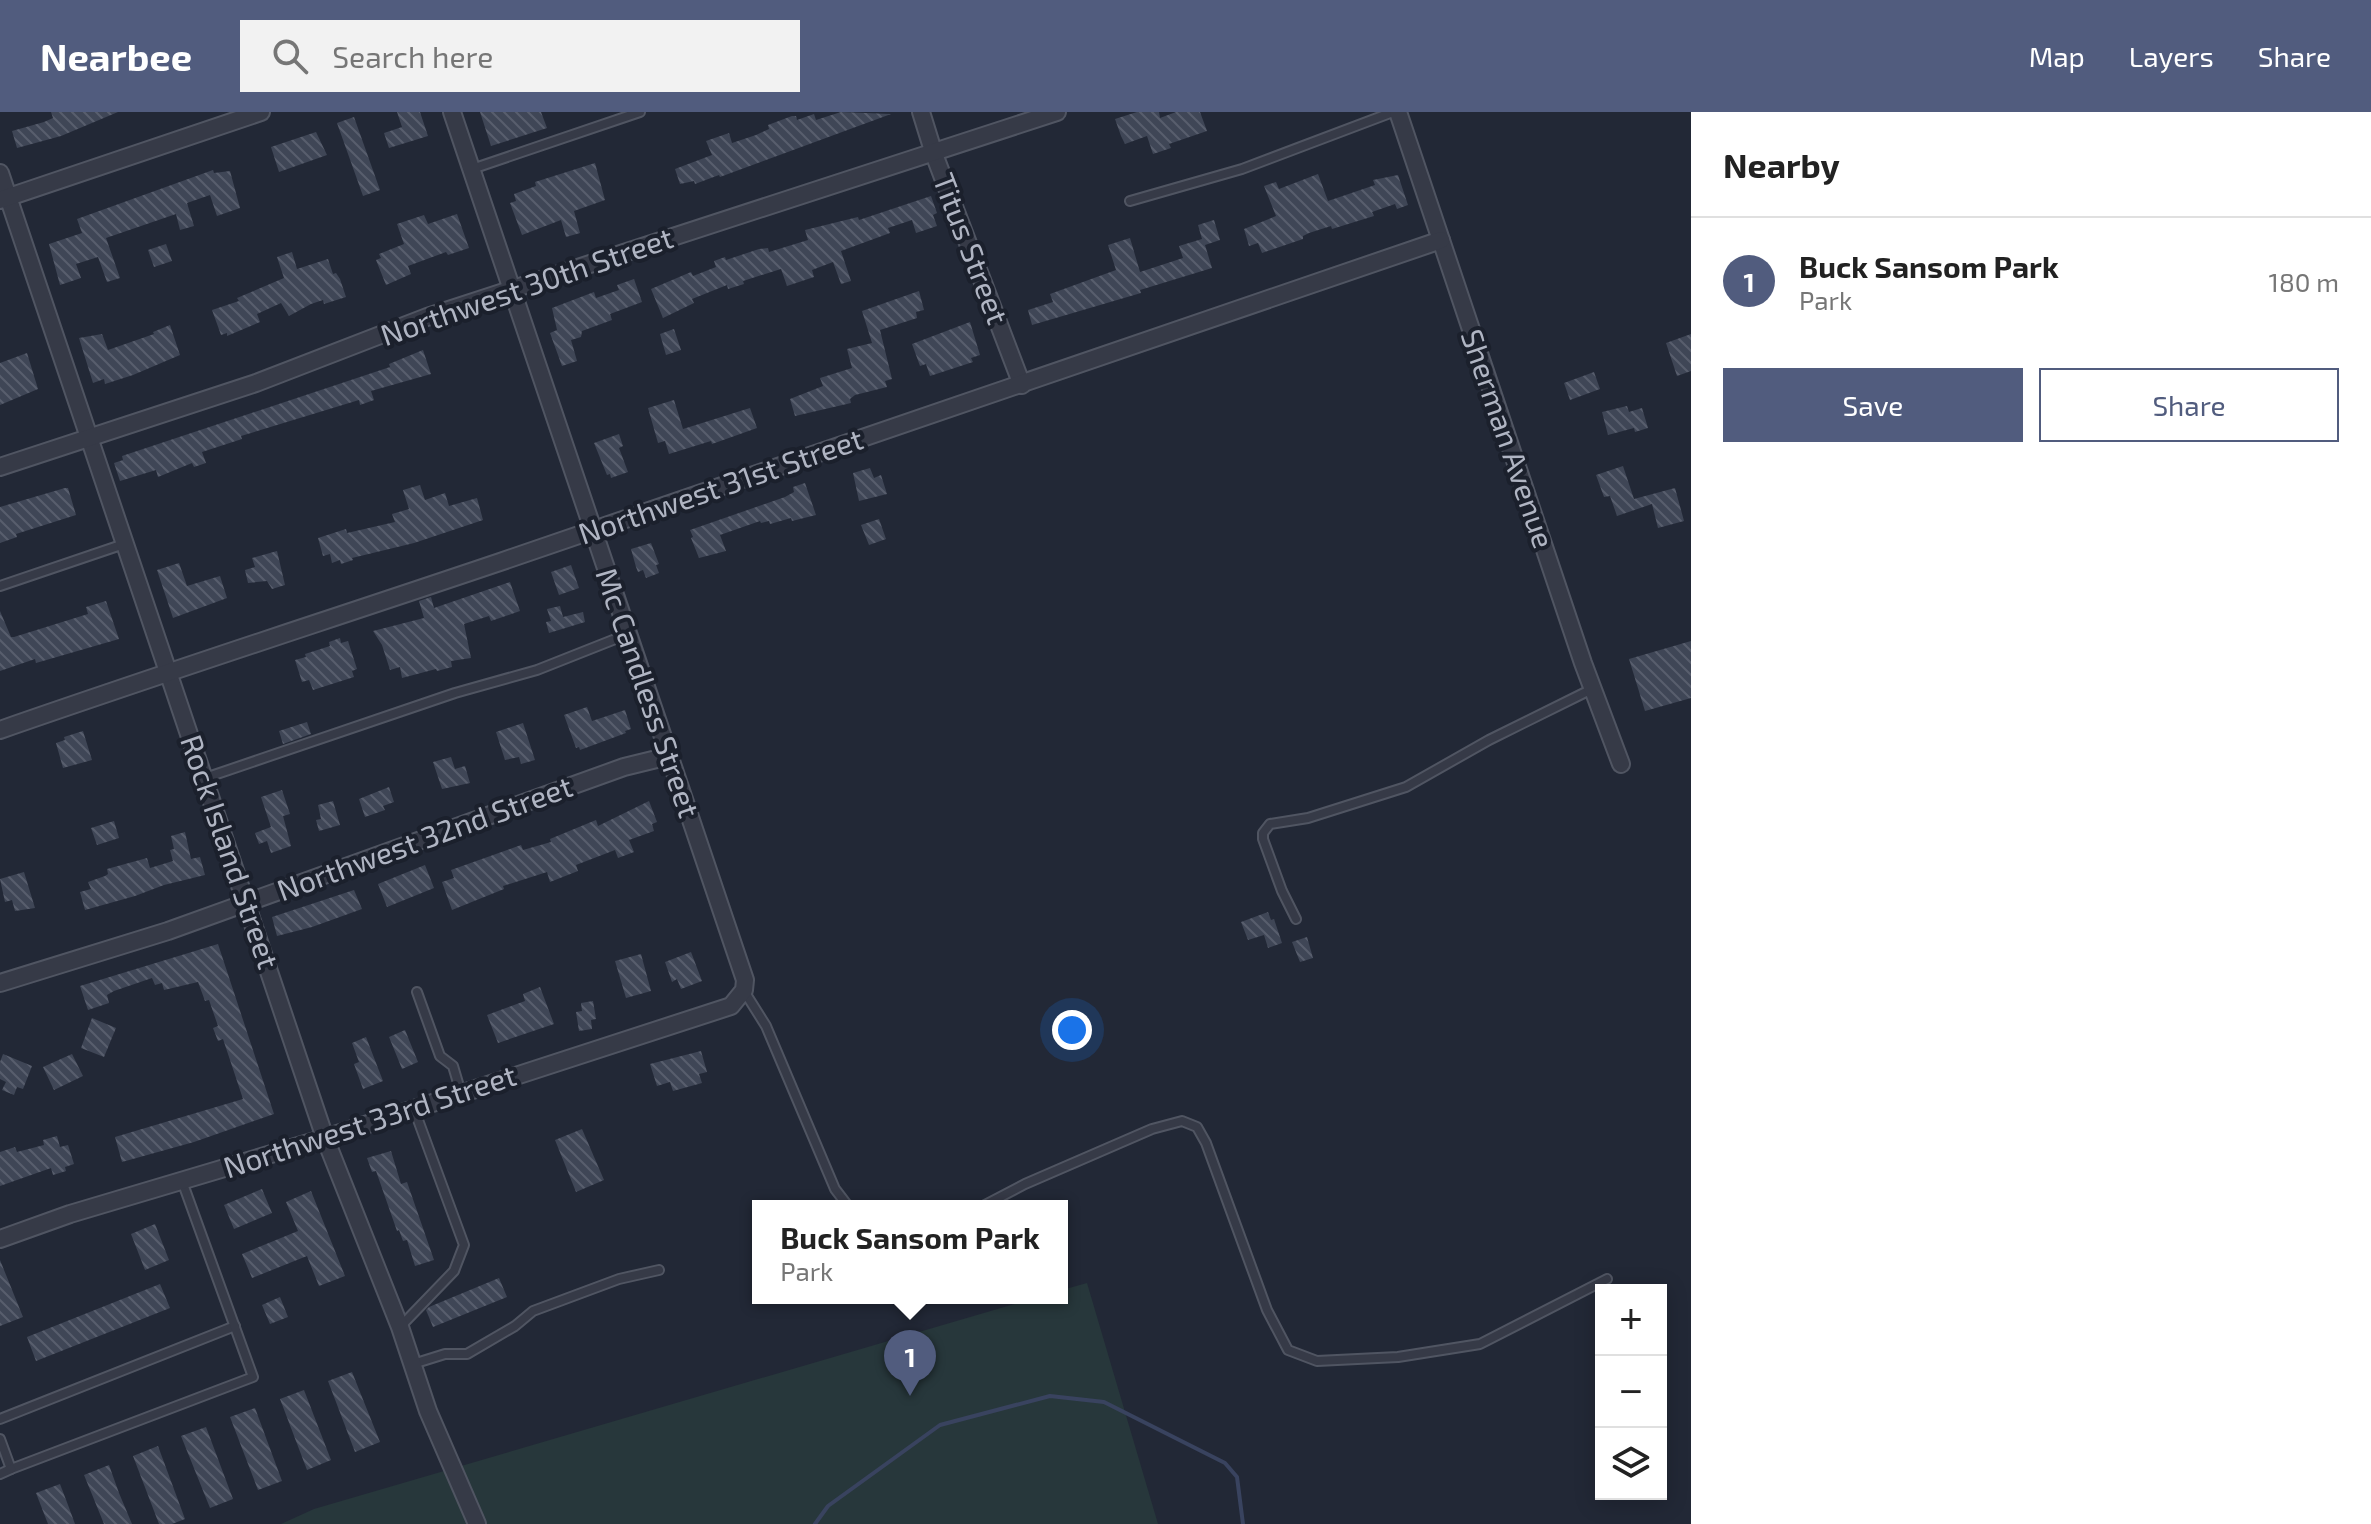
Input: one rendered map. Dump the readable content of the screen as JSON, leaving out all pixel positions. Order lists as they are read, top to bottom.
{
  "streets": {
    "street": [
      "Titus Street",
      "Northwest 30th Street",
      "Sherman Avenue",
      "Northwest 31st Street",
      "Mc Candless Street",
      "Northwest 32nd Street",
      "Rock Island Street",
      "Northwest 33rd Street"
    ]
  },
  "crossings": [
    ["Titus Street", "Northwest 30th Street"],
    ["Titus Street", "Northwest 31st Street"],
    ["Northwest 30th Street", "Mc Candless Street"],
    ["Northwest 30th Street", "Rock Island Street"],
    ["Sherman Avenue", "Northwest 31st Street"],
    ["Northwest 31st Street", "Mc Candless Street"],
    ["Northwest 31st Street", "Rock Island Street"],
    ["Mc Candless Street", "Northwest 32nd Street"],
    ["Mc Candless Street", "Northwest 33rd Street"],
    ["Northwest 32nd Street", "Rock Island Street"],
    ["Rock Island Street", "Northwest 33rd Street"]
  ],
  "page": {
    "header": "Nearbee",
    "search": "Search here",
    "nav": ["Map", "Layers", "Share"],
    "heading": "Nearby",
    "list": [
      {
        "mark": "1",
        "name": "Buck Sansom Park",
        "note": "Park",
        "value": "180 m"
      }
    ],
    "buttons": ["Save", "Share"],
    "popup": ["Buck Sansom Park", "Park"],
    "map_buttons": ["+", "−"],
    "pins": "1"
  }
}
